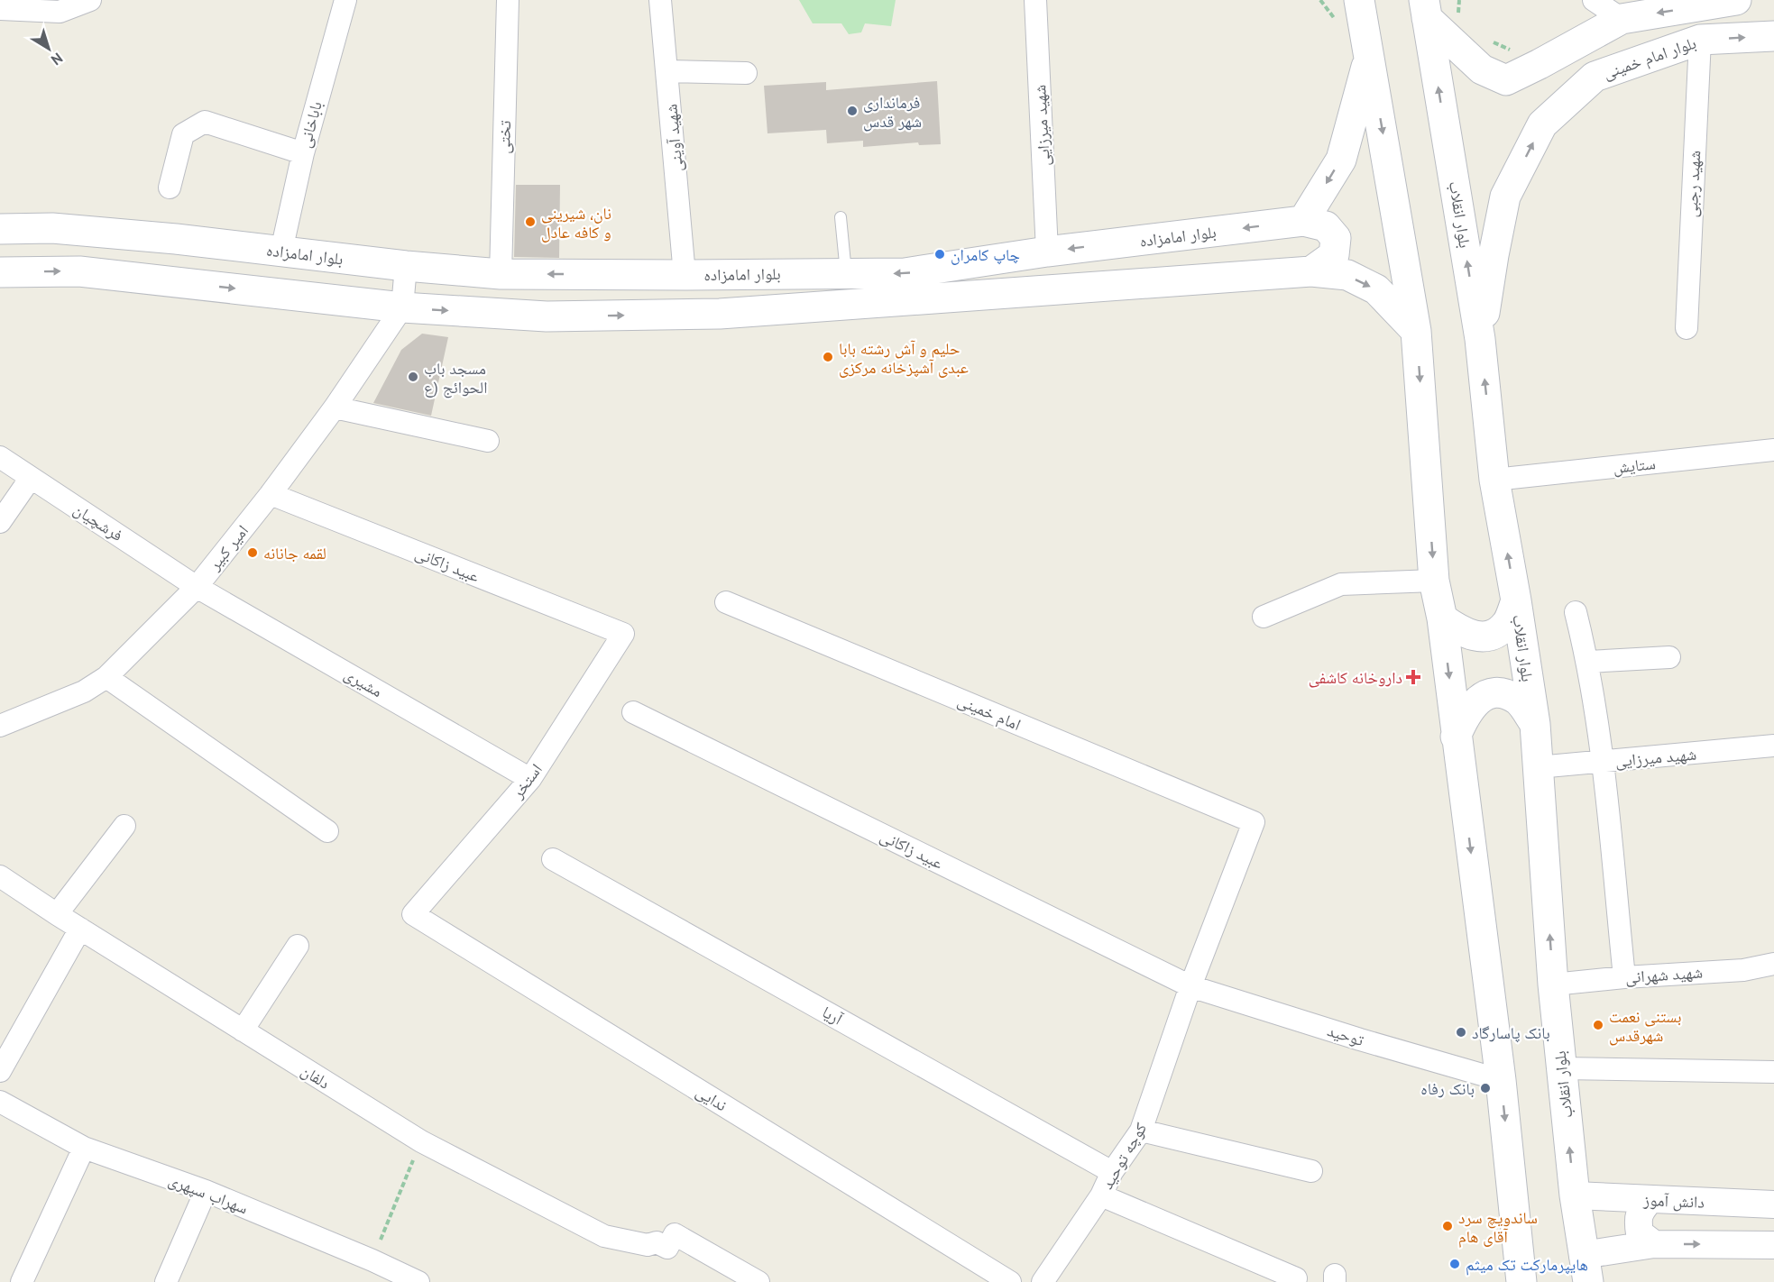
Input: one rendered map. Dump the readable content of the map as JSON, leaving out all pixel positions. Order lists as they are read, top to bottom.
{
  "streets": {
    "main road": ["بلوار امام خمینی", "بلوار انقلاب", "بلوار امامزاده"],
    "street": [
      "باباخانی",
      "شهید میرزایی",
      "تختی",
      "شهید آوینی",
      "شهید رجبی",
      "ستایش",
      "فرشچیان",
      "امیر کبیر",
      "عبید زاکانی",
      "مشیری",
      "امام خمینی",
      "استخر",
      "شهید شهرانی",
      "آریا",
      "توحید",
      "دلفان",
      "ندایی",
      "کوچه توحید",
      "سهراب سپهری",
      "دانش آموز"
    ]
  },
  "crossings": [
    ["بلوار امام خمینی", "شهید رجبی"],
    ["بلوار امام خمینی", "بلوار انقلاب"],
    ["باباخانی", "بلوار امامزاده"],
    ["شهید میرزایی", "بلوار انقلاب"],
    ["شهید میرزایی", "بلوار امامزاده"],
    ["تختی", "بلوار امامزاده"],
    ["شهید آوینی", "بلوار امامزاده"],
    ["بلوار انقلاب", "ستایش"],
    ["بلوار انقلاب", "شهید شهرانی"],
    ["بلوار انقلاب", "دانش آموز"],
    ["فرشچیان", "امیر کبیر"],
    ["فرشچیان", "مشیری"],
    ["امیر کبیر", "عبید زاکانی"],
    ["امیر کبیر", "مشیری"],
    ["عبید زاکانی", "استخر"],
    ["عبید زاکانی", "توحید"],
    ["عبید زاکانی", "کوچه توحید"],
    ["مشیری", "استخر"],
    ["امام خمینی", "کوچه توحید"],
    ["استخر", "ندایی"],
    ["آریا", "کوچه توحید"],
    ["توحید", "کوچه توحید"]
  ],
  "places": {
    "other": [
      "فرمانداری شهر قدس",
      "نان، شیرینی و کافه عادل",
      "چاپ کامران",
      "حلیم و آش رشته بابا عبدی آشپزخانه مرکزی",
      "مسجد باب الحوائج (ع",
      "لقمه جانانه",
      "بستنی نعمت شهرقدس",
      "بانک پاسارگاد",
      "بانک رفاه",
      "ساندویچ سرد آقای هام",
      "هایپرمارکت تک میثم"
    ],
    "health": ["داروخانه کاشفی"]
  },
  "north": "bottom right"
}
